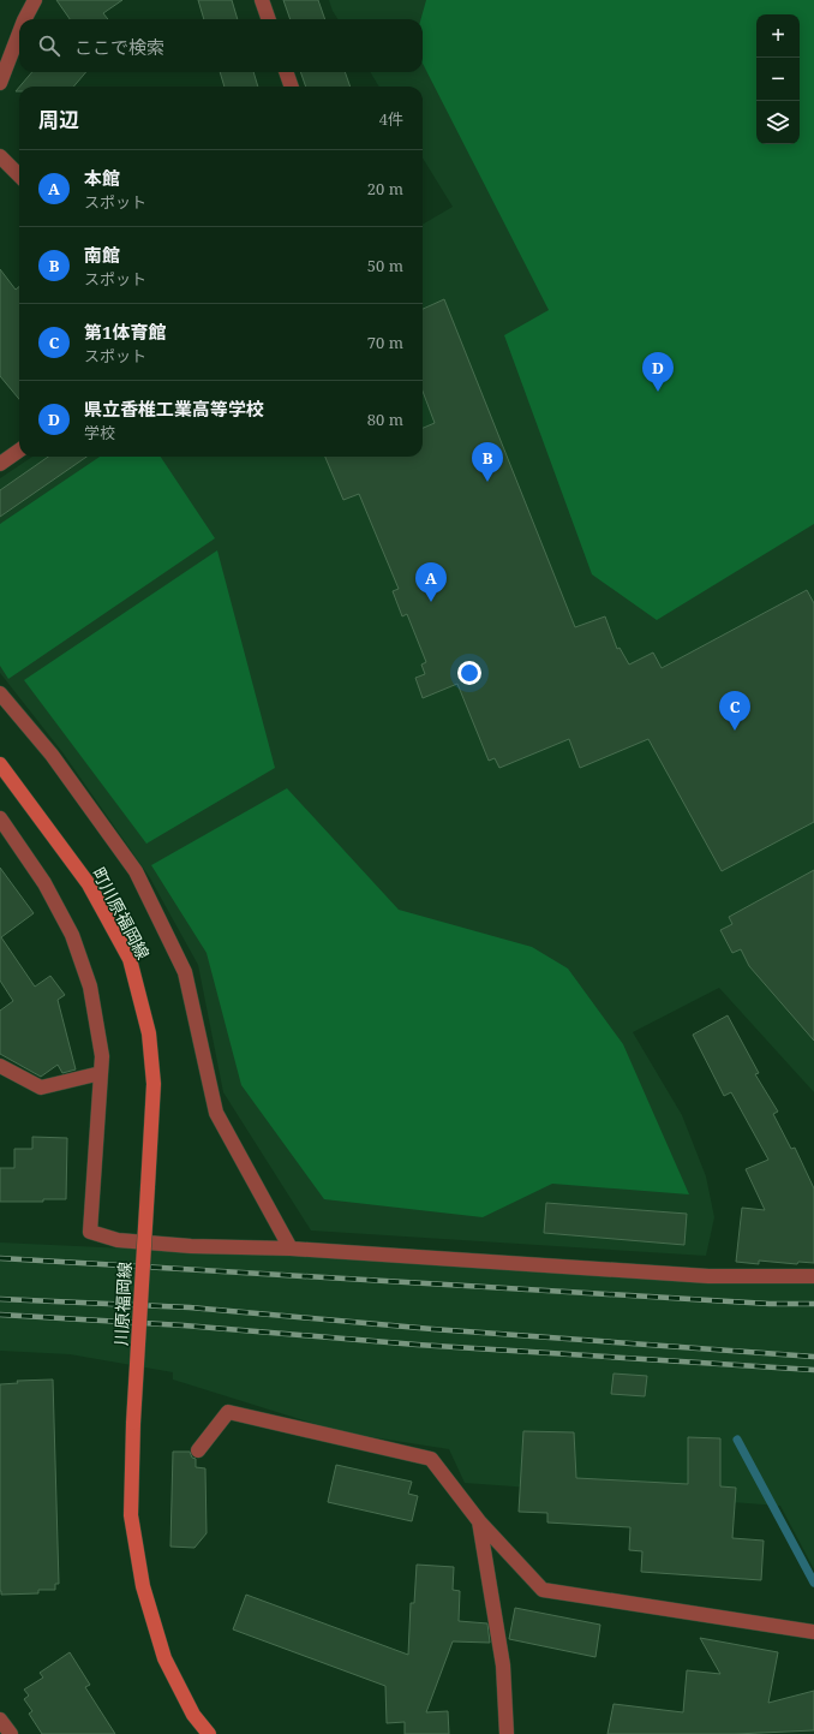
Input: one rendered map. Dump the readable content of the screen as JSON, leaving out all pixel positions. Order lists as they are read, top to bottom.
{
  "streets": {
    "main road": ["町川原福岡線", "川原福岡線"]
  },
  "crossings": [
    ["町川原福岡線", "川原福岡線"]
  ],
  "page": {
    "map_buttons": ["+", "−"],
    "search": "ここで検索",
    "heading": ["周辺", "4件"],
    "list": [
      {
        "mark": "A",
        "name": "本館",
        "note": "スポット",
        "value": "20 m"
      },
      {
        "mark": "B",
        "name": "南館",
        "note": "スポット",
        "value": "50 m"
      },
      {
        "mark": "C",
        "name": "第1体育館",
        "note": "スポット",
        "value": "70 m"
      },
      {
        "mark": "D",
        "name": "県立香椎工業高等学校",
        "note": "学校",
        "value": "80 m"
      }
    ],
    "pins": [
      "D",
      "B",
      "A",
      "C"
    ]
  }
}
